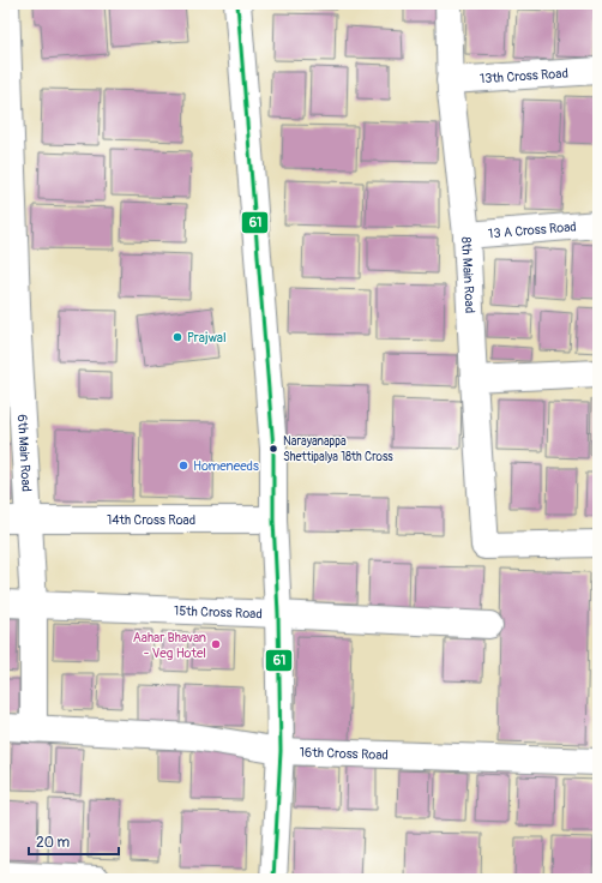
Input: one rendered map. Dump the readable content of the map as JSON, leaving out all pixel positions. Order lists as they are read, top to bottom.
{
  "streets": {
    "street": [
      "13th Cross Road",
      "13 A Cross Road",
      "8th Main Road",
      "6th Main Road",
      "14th Cross Road",
      "15th Cross Road",
      "16th Cross Road"
    ]
  },
  "crossings": [
    ["13th Cross Road", "8th Main Road"],
    ["13 A Cross Road", "8th Main Road"],
    ["6th Main Road", "14th Cross Road"],
    ["6th Main Road", "15th Cross Road"],
    ["6th Main Road", "16th Cross Road"]
  ],
  "places": [
    "Prajwal",
    "Narayanappa Shettipalya 18th Cross",
    "Homeneeds",
    "Aahar Bhavan - Veg Hotel"
  ],
  "lines": ["transit line 61"],
  "scale_bar": "20 m"
}
